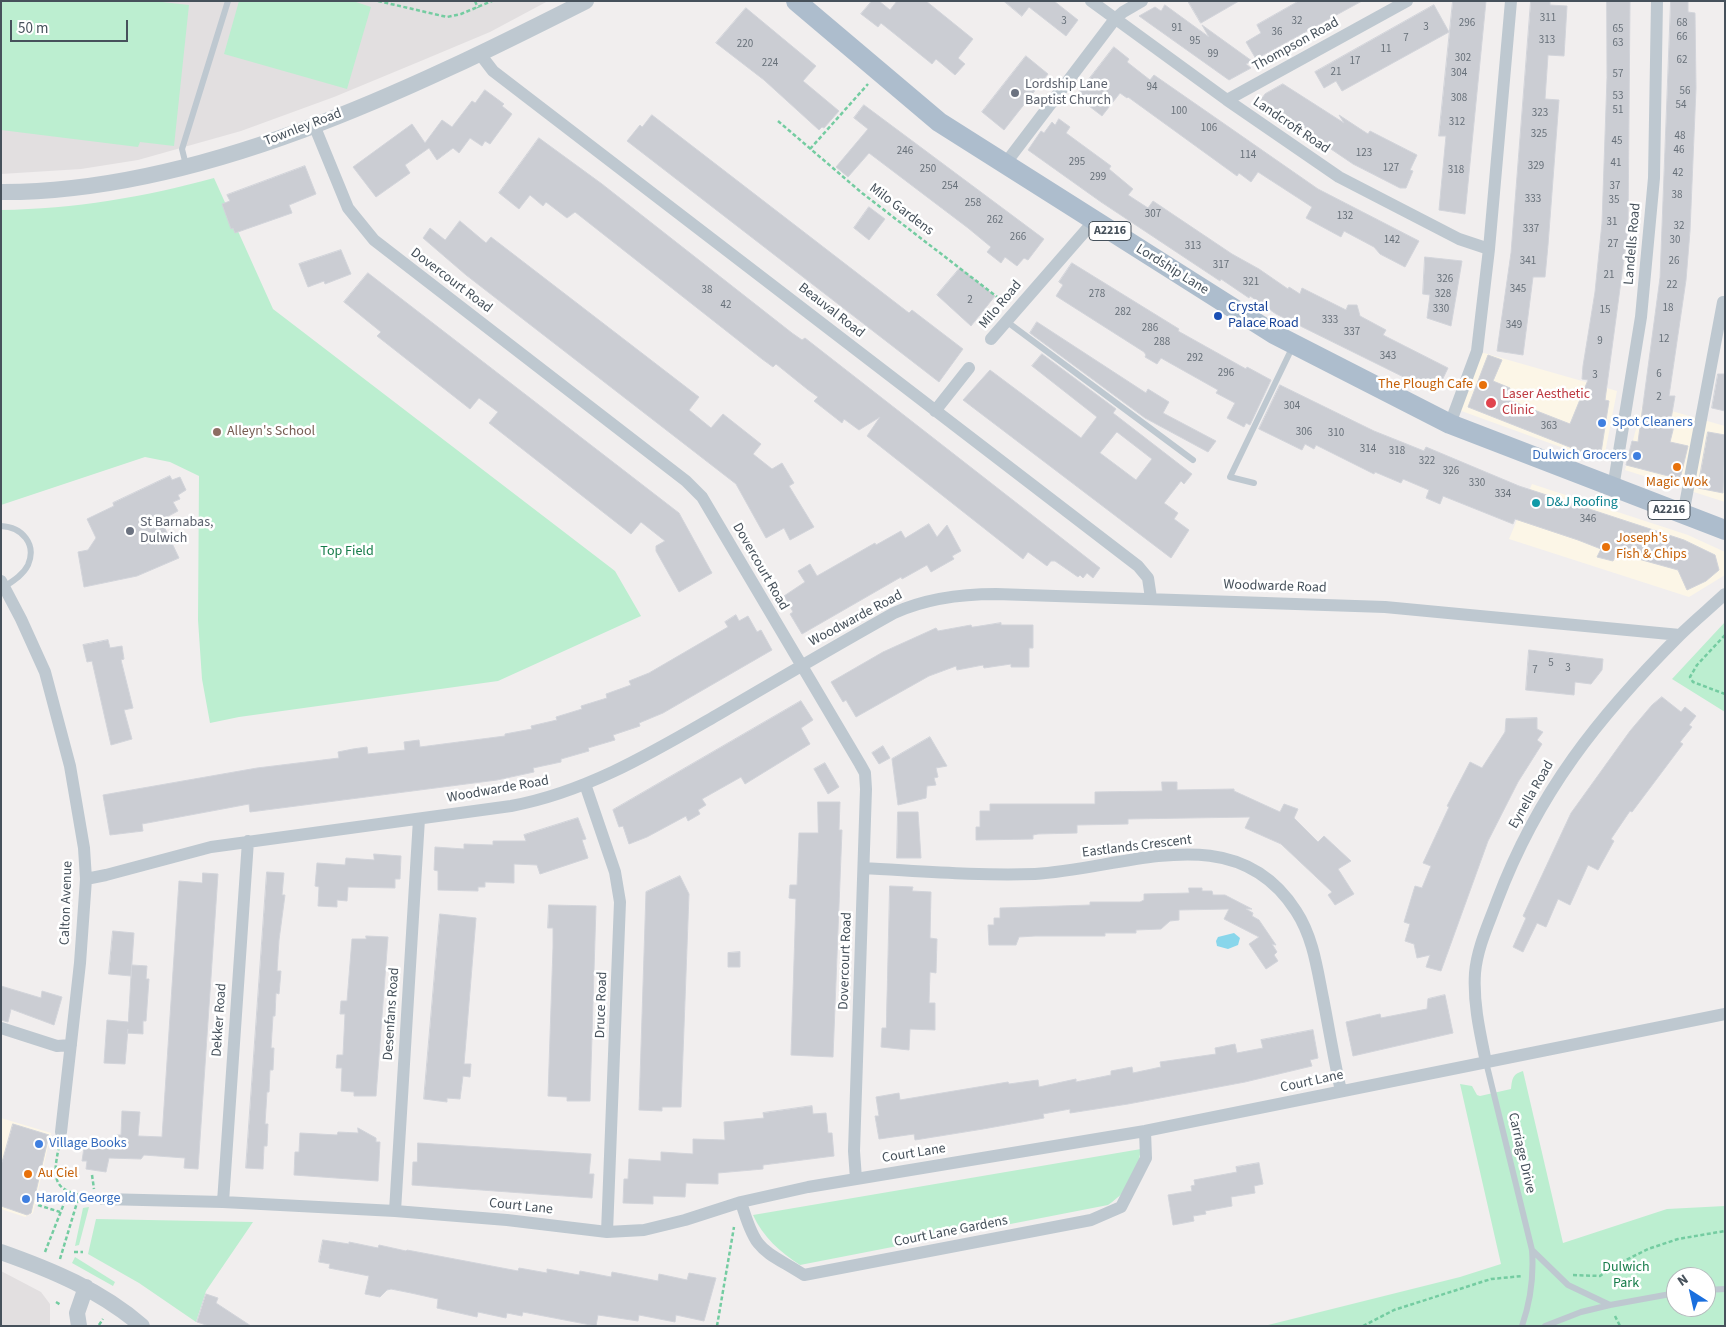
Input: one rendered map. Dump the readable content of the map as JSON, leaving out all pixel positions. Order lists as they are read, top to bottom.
{
  "streets": {
    "main road": ["A2216", "Lordship Lane"],
    "street": [
      "Thompson Road",
      "Landcroft Road",
      "Townley Road",
      "Landells Road",
      "Dovercourt Road",
      "Milo Road",
      "Beauval Road",
      "Woodwarde Road",
      "Eynella Road",
      "Eastlands Crescent",
      "Calton Avenue",
      "Druce Road",
      "Desenfans Road",
      "Dekker Road",
      "Court Lane",
      "Court Lane Gardens"
    ],
    "lane": ["Carriage Drive"],
    "path": ["Milo Gardens"]
  },
  "crossings": [
    ["Thompson Road", "Landcroft Road"],
    ["Townley Road", "Dovercourt Road"],
    ["Townley Road", "Beauval Road"],
    ["Milo Gardens", "Milo Road"],
    ["Landells Road", "Lordship Lane"],
    ["Lordship Lane", "Milo Road"],
    ["Dovercourt Road", "Woodwarde Road"],
    ["Dovercourt Road", "Eastlands Crescent"],
    ["Dovercourt Road", "Court Lane"],
    ["Beauval Road", "Woodwarde Road"],
    ["Woodwarde Road", "Eynella Road"],
    ["Woodwarde Road", "Calton Avenue"],
    ["Woodwarde Road", "Druce Road"],
    ["Woodwarde Road", "Desenfans Road"],
    ["Woodwarde Road", "Dekker Road"],
    ["Eynella Road", "Court Lane"],
    ["Eynella Road", "Carriage Drive"],
    ["Eastlands Crescent", "Court Lane"],
    ["Druce Road", "Court Lane"],
    ["Desenfans Road", "Court Lane"],
    ["Dekker Road", "Court Lane"],
    ["Court Lane", "Carriage Drive"],
    ["Court Lane", "Court Lane Gardens"]
  ],
  "parks": ["Top Field", "Dulwich Park"],
  "places": [
    "Lordship Lane Baptist Church",
    "Crystal Palace Road",
    "The Plough Cafe",
    "Laser Aesthetic Clinic",
    "Spot Cleaners",
    "Alleyn's School",
    "Dulwich Grocers",
    "Magic Wok",
    "D&J Roofing",
    "St Barnabas, Dulwich",
    "Joseph's Fish & Chips",
    "Village Books",
    "Au Ciel",
    "Harold George"
  ],
  "house_numbers": [
    "311",
    "3",
    "32",
    "296",
    "68",
    "3",
    "91",
    "65",
    "36",
    "66",
    "7",
    "313",
    "95",
    "63",
    "220",
    "11",
    "99",
    "302",
    "62",
    "17",
    "224",
    "21",
    "304",
    "57",
    "94",
    "56",
    "53",
    "308",
    "54",
    "51",
    "100",
    "323",
    "312",
    "106",
    "325",
    "48",
    "45",
    "46",
    "246",
    "123",
    "114",
    "295",
    "41",
    "329",
    "127",
    "250",
    "318",
    "42",
    "299",
    "254",
    "37",
    "38",
    "333",
    "35",
    "258",
    "307",
    "132",
    "262",
    "31",
    "32",
    "337",
    "266",
    "142",
    "30",
    "27",
    "313",
    "341",
    "26",
    "317",
    "21",
    "326",
    "321",
    "22",
    "345",
    "38",
    "278",
    "328",
    "2",
    "42",
    "18",
    "330",
    "15",
    "282",
    "333",
    "349",
    "286",
    "337",
    "12",
    "9",
    "288",
    "343",
    "292",
    "296",
    "6",
    "3",
    "2",
    "304",
    "363",
    "306",
    "310",
    "314",
    "318",
    "322",
    "326",
    "330",
    "334",
    "346",
    "5",
    "3",
    "7"
  ],
  "scale_bar": "50 m",
  "north": "top left"
}
